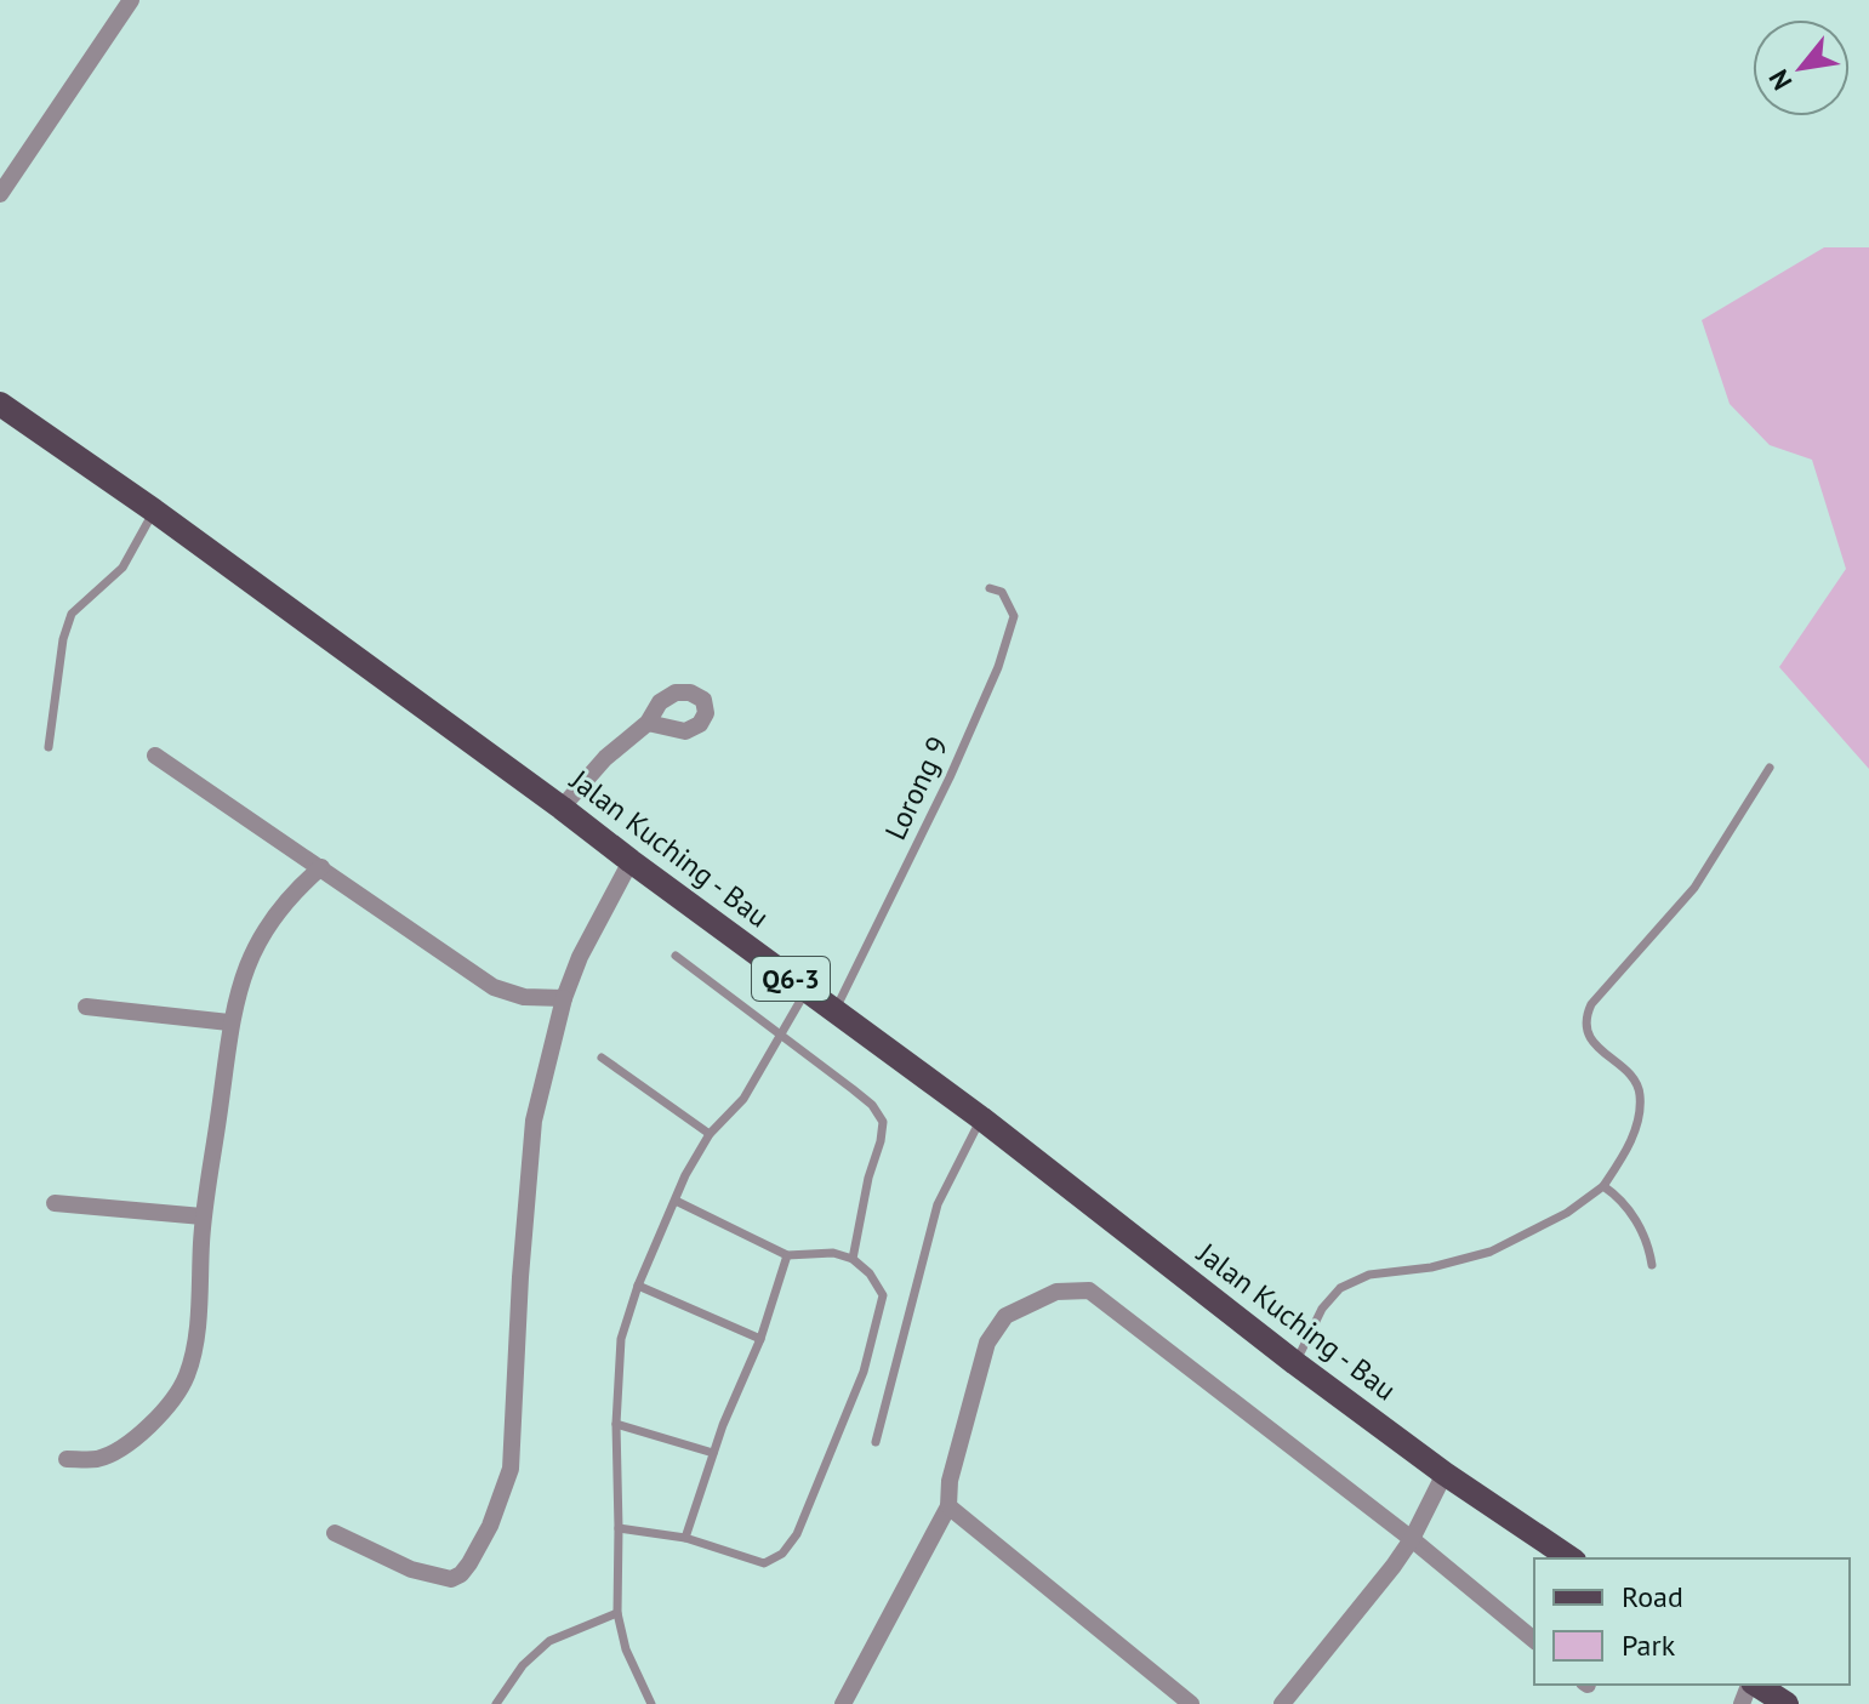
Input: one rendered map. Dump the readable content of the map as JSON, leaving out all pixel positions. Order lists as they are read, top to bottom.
{
  "streets": {
    "main road": ["Jalan Kuching - Bau", "Q6-3"],
    "lane": ["Lorong 9"]
  },
  "crossings": [
    ["Lorong 9", "Jalan Kuching - Bau"]
  ],
  "legend": ["Road", "Park"],
  "north": "bottom left"
}
